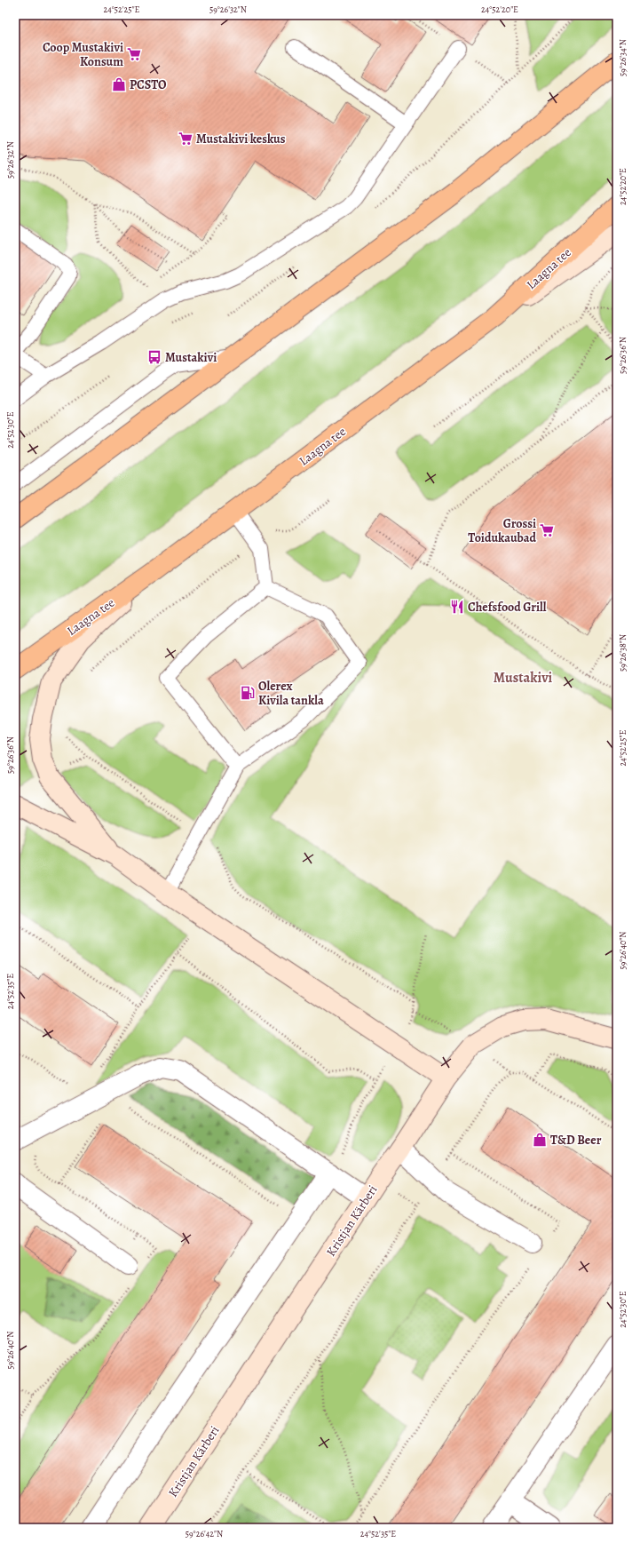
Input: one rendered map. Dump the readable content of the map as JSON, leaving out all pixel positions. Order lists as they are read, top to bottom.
{
  "streets": {
    "main road": ["Laagna tee"],
    "street": ["Kristjan Kärberi"]
  },
  "districts": ["Mustakivi"],
  "places": {
    "supermarket": ["Coop Mustakivi Konsum", "Mustakivi keskus", "Grossi Toidukaubad"],
    "shop": ["PCSTO", "T&D Beer"],
    "bus stop": ["Mustakivi"],
    "restaurant": ["Chefsfood Grill"],
    "fuel station": ["Olerex Kivila tankla"]
  },
  "coordinates": [
    "24°52'25\"E",
    "59°26'32\"N",
    "24°52'20\"E",
    "59°26'34\"N",
    "59°26'36\"N",
    "24°52'30\"E",
    "59°26'38\"N",
    "59°26'40\"N",
    "24°52'35\"E",
    "59°26'42\"N"
  ]
}
